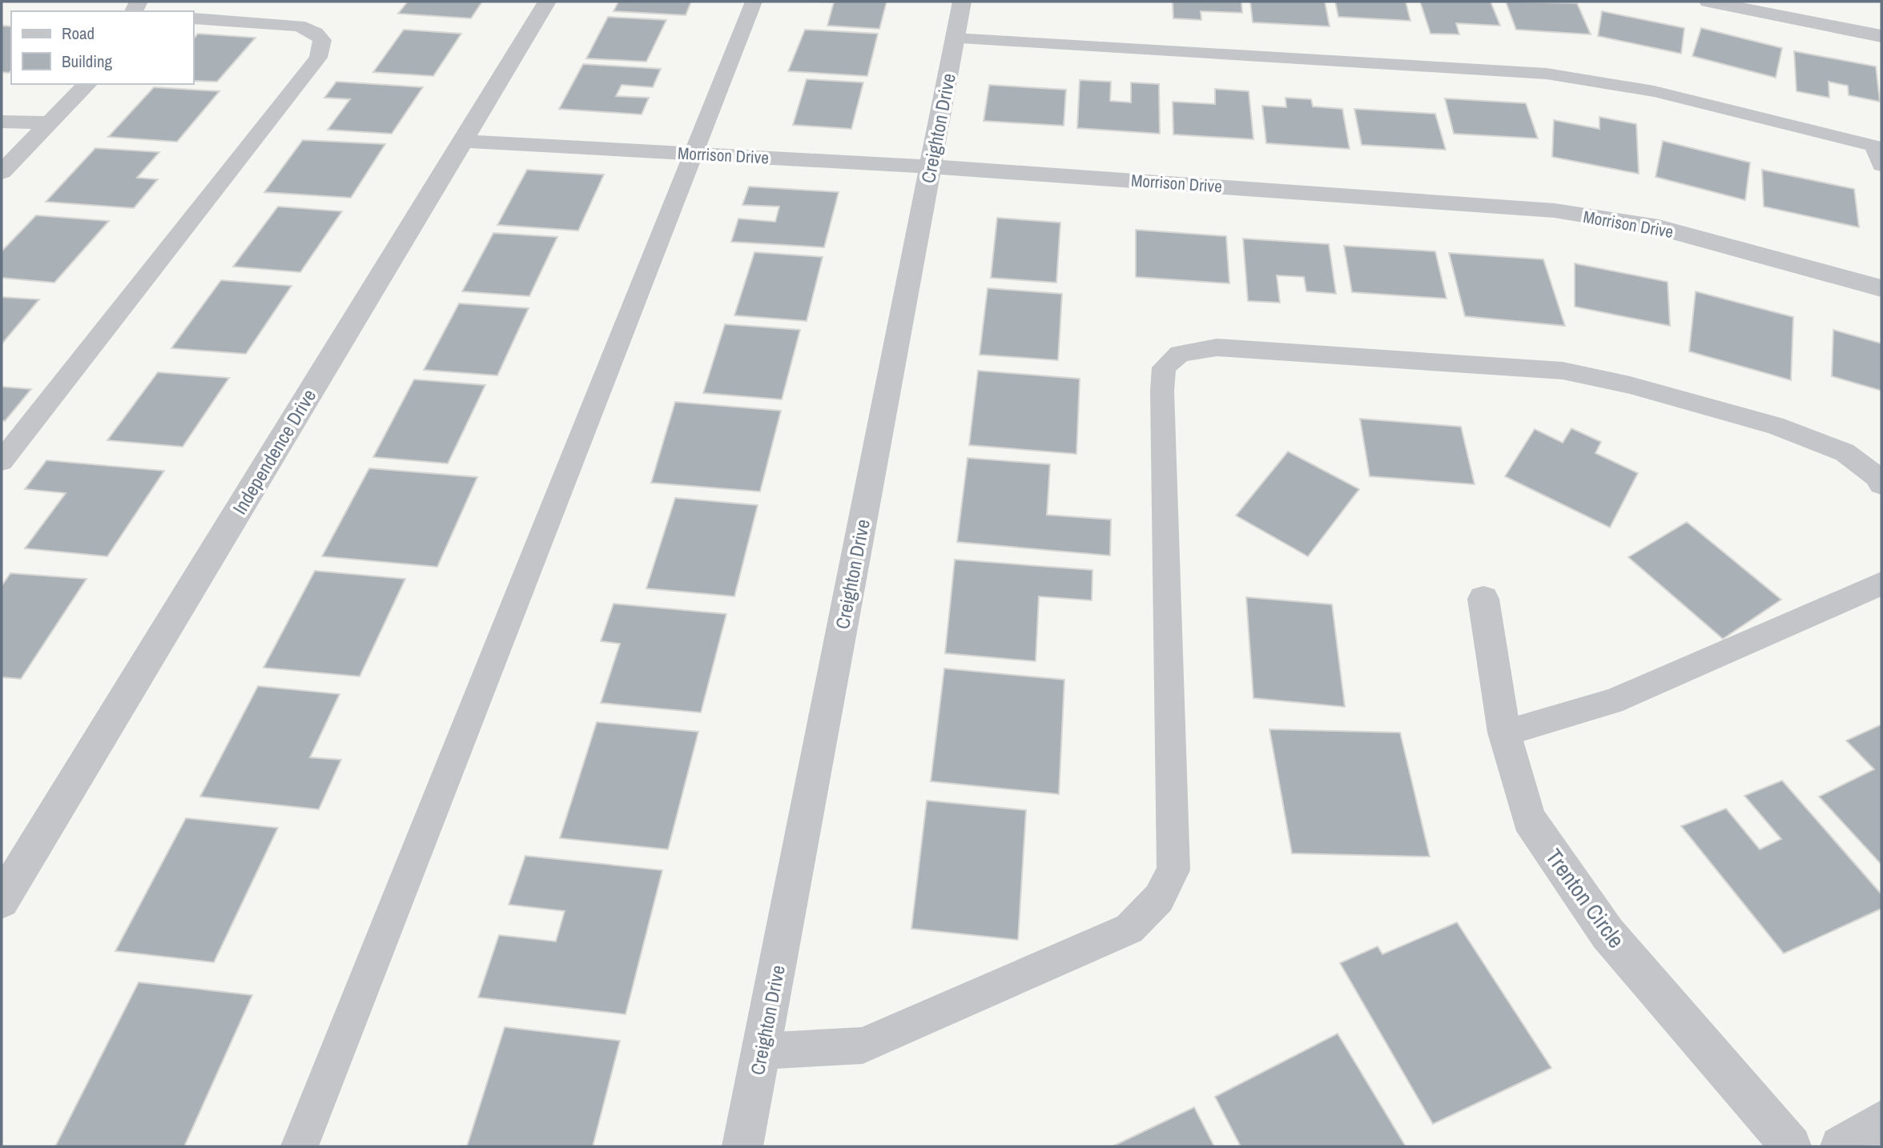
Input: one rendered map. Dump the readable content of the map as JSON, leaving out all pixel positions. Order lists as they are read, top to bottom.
{
  "streets": {
    "street": [
      "Creighton Drive",
      "Morrison Drive",
      "Independence Drive",
      "Trenton Circle"
    ]
  },
  "crossings": [
    ["Creighton Drive", "Morrison Drive"],
    ["Morrison Drive", "Independence Drive"]
  ],
  "legend": ["Road", "Building"]
}
